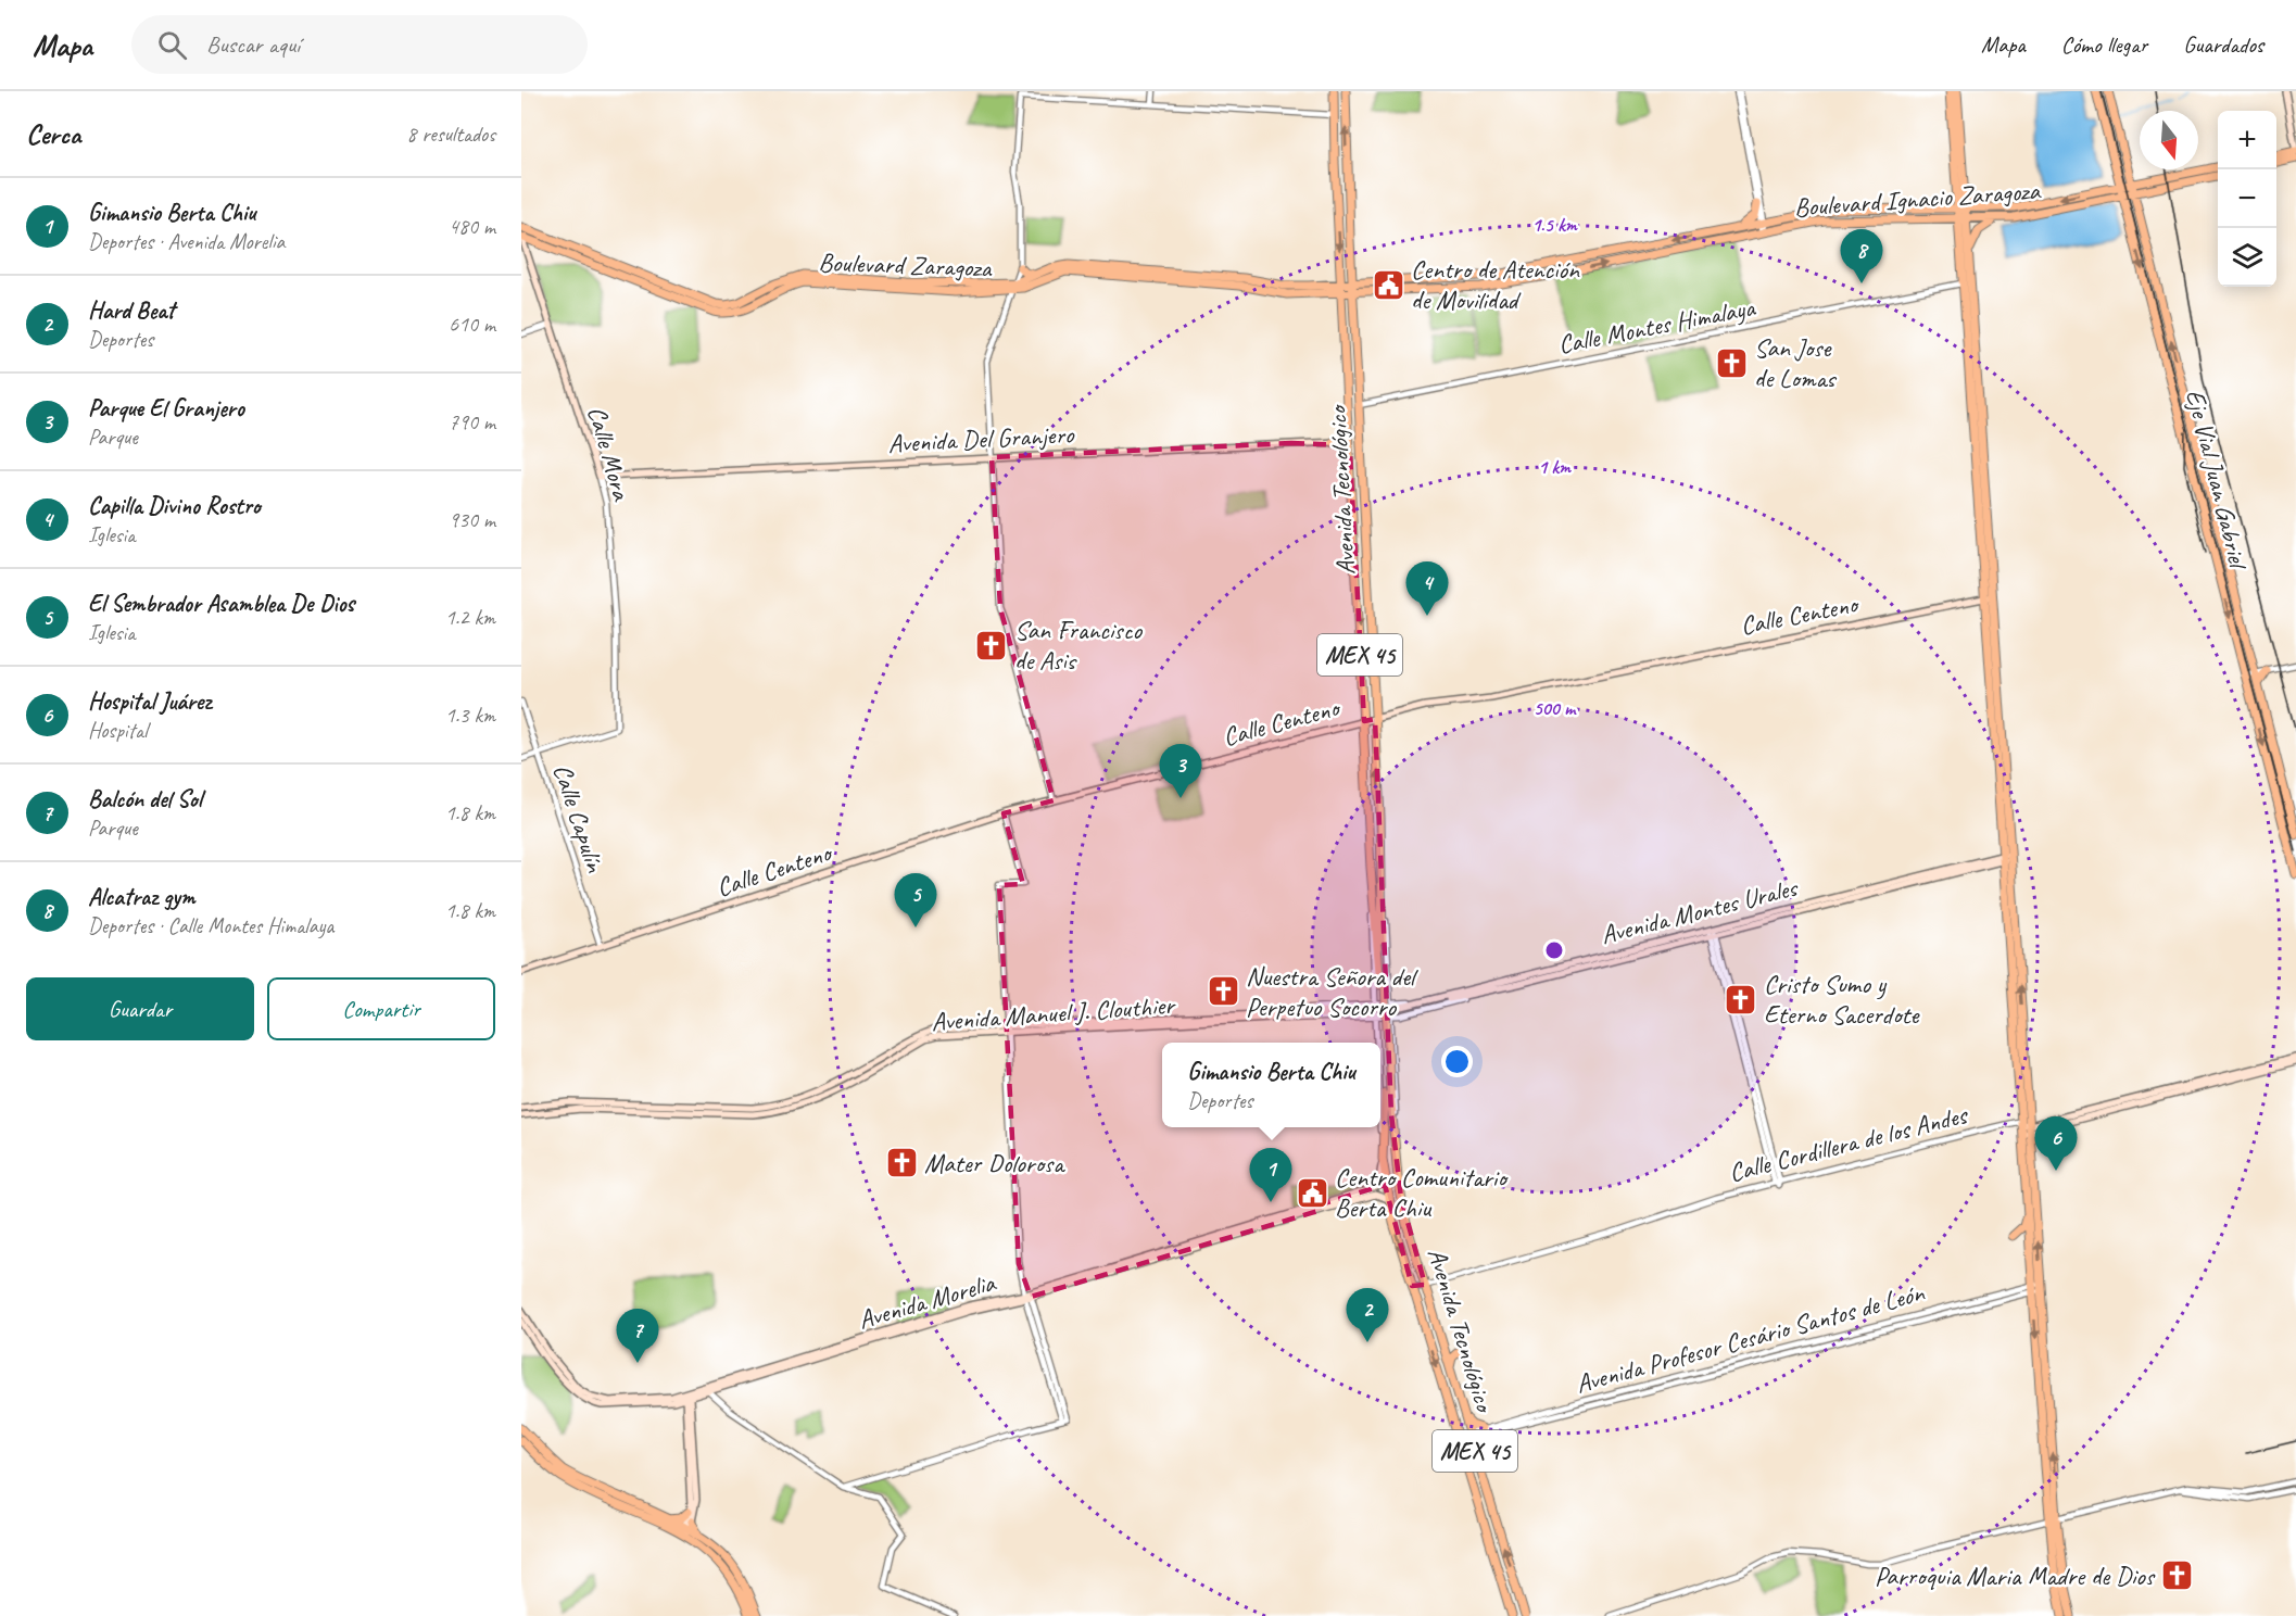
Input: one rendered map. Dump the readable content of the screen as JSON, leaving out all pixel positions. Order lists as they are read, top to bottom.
{
  "streets": {
    "main road": [
      "Boulevard Ignacio Zaragoza",
      "Boulevard Zaragoza",
      "Avenida Del Granjero",
      "Calle Mora",
      "Eje Vial Juan Gabriel",
      "Avenida Tecnológico",
      "Calle Centeno",
      "MEX 45",
      "Avenida Montes Urales",
      "Avenida Manuel J. Clouthier",
      "Calle Cordillera de los Andes",
      "Avenida Morelia"
    ],
    "street": ["Calle Montes Himalaya", "Calle Capulín", "Avenida Profesor Cesário Santos de León"]
  },
  "crossings": [
    ["Boulevard Ignacio Zaragoza", "Boulevard Zaragoza"],
    ["Boulevard Ignacio Zaragoza", "Eje Vial Juan Gabriel"],
    ["Boulevard Ignacio Zaragoza", "Avenida Tecnológico"],
    ["Boulevard Zaragoza", "Calle Mora"],
    ["Boulevard Zaragoza", "Avenida Tecnológico"],
    ["Calle Montes Himalaya", "Avenida Tecnológico"],
    ["Avenida Del Granjero", "Calle Mora"],
    ["Avenida Del Granjero", "Avenida Tecnológico"],
    ["Calle Mora", "Calle Capulín"],
    ["Avenida Tecnológico", "Calle Centeno"],
    ["Avenida Tecnológico", "Avenida Montes Urales"],
    ["Avenida Tecnológico", "Calle Cordillera de los Andes"],
    ["Avenida Tecnológico", "Avenida Morelia"],
    ["Avenida Tecnológico", "Avenida Profesor Cesário Santos de León"],
    ["Calle Centeno", "Calle Capulín"]
  ],
  "places": {
    "public building": ["Centro de Atención de Movilidad", "Centro Comunitario Berta Chiu"],
    "church": [
      "San Jose de Lomas",
      "San Francisco de Asis",
      "Nuestra Señora del Perpetuo Socorro",
      "Cristo Sumo y Eterno Sacerdote",
      "Mater Dolorosa",
      "Parroquia Maria Madre de Dios"
    ]
  },
  "north": "bottom",
  "page": {
    "header": "Mapa",
    "search": "Buscar aquí",
    "nav": ["Mapa", "Cómo llegar", "Guardados"],
    "heading": ["Cerca", "8 resultados"],
    "map_buttons": ["+", "−"],
    "list": [
      {
        "mark": "1",
        "name": "Gimansio Berta Chiu",
        "note": "Deportes · Avenida Morelia",
        "value": "480 m"
      },
      {
        "mark": "2",
        "name": "Hard Beat",
        "note": "Deportes",
        "value": "610 m"
      },
      {
        "mark": "3",
        "name": "Parque El Granjero",
        "note": "Parque",
        "value": "790 m"
      },
      {
        "mark": "4",
        "name": "Capilla Divino Rostro",
        "note": "Iglesia",
        "value": "930 m"
      },
      {
        "mark": "5",
        "name": "El Sembrador Asamblea De Dios",
        "note": "Iglesia",
        "value": "1.2 km"
      },
      {
        "mark": "6",
        "name": "Hospital Juárez",
        "note": "Hospital",
        "value": "1.3 km"
      },
      {
        "mark": "7",
        "name": "Balcón del Sol",
        "note": "Parque",
        "value": "1.8 km"
      },
      {
        "mark": "8",
        "name": "Alcatraz gym",
        "note": "Deportes · Calle Montes Himalaya",
        "value": "1.8 km"
      }
    ],
    "pins": [
      "8",
      "4",
      "3",
      "5",
      "6",
      "1",
      "2",
      "7"
    ],
    "buttons": ["Guardar", "Compartir"],
    "popup": ["Gimansio Berta Chiu", "Deportes"]
  },
  "rings": ["1.5 km", "1 km", "500 m"]
}
